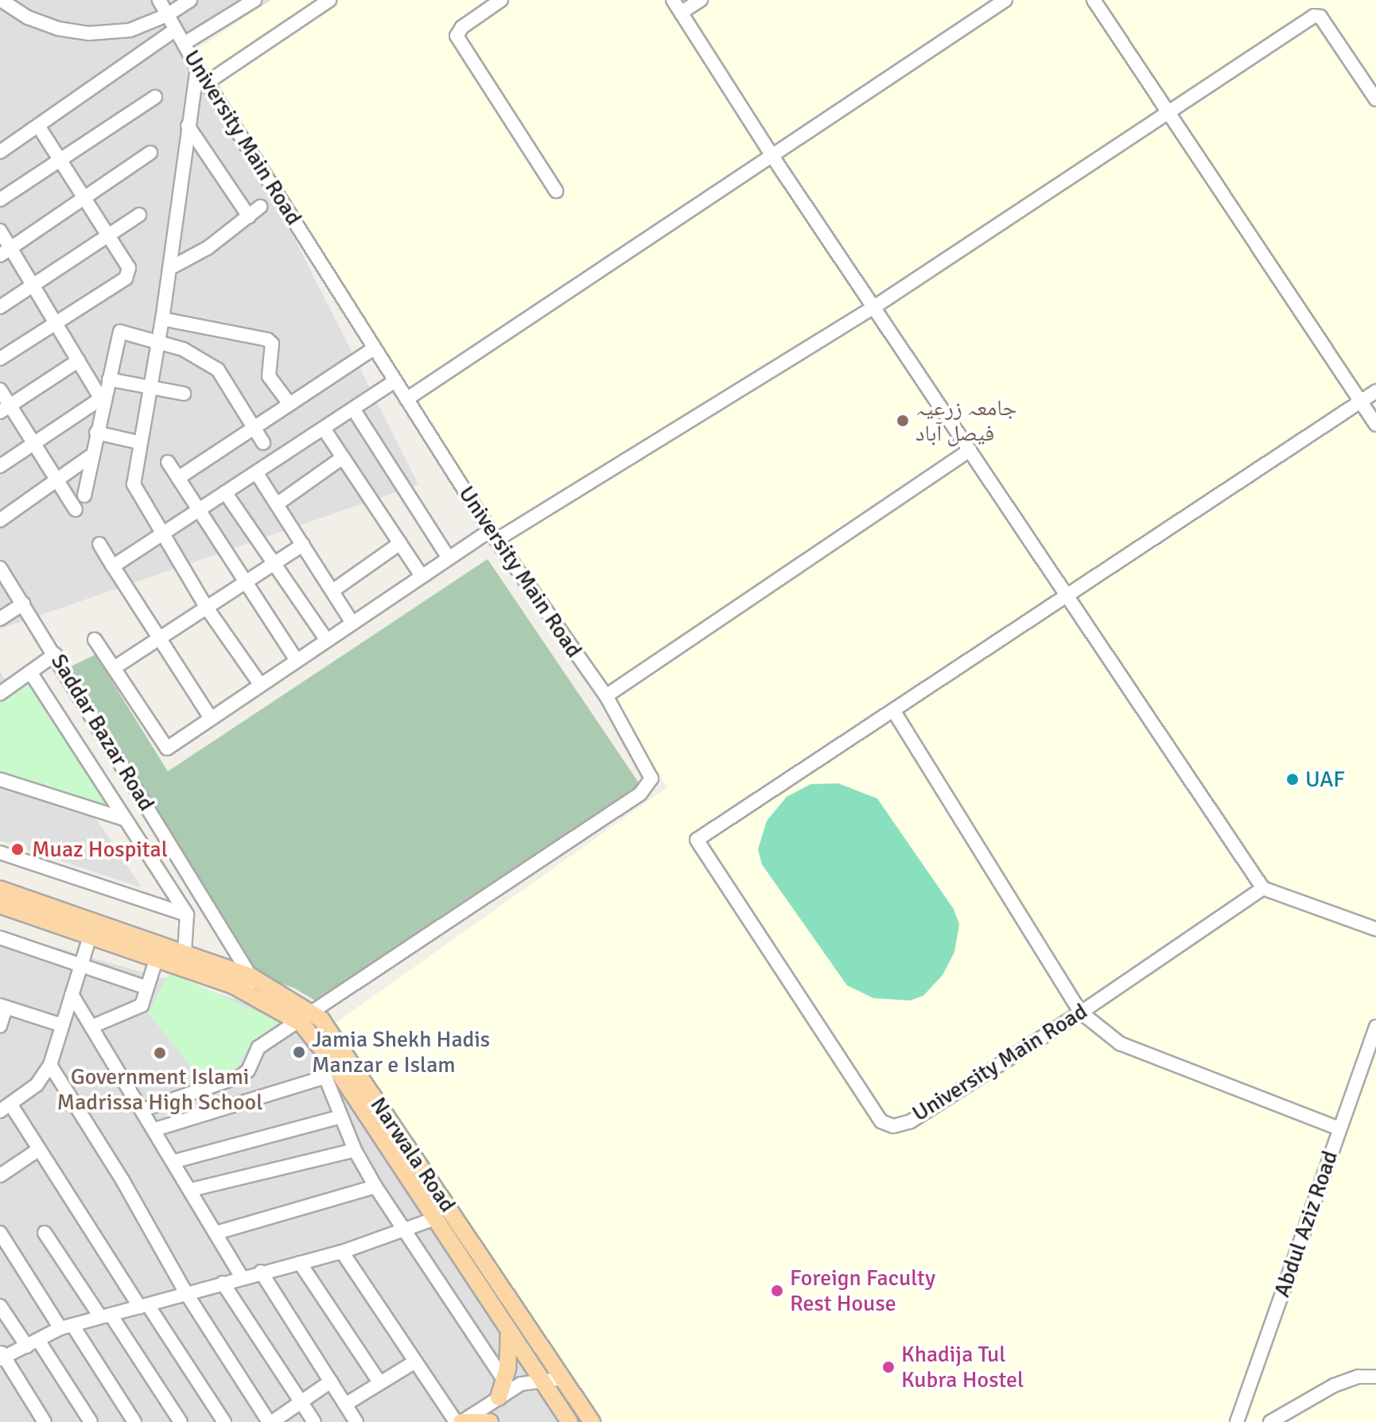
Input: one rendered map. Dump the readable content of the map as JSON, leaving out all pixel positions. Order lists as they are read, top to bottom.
{
  "streets": {
    "main road": ["Narwala Road"],
    "street": ["University Main Road", "Saddar Bazar Road", "Abdul Aziz Road"]
  },
  "crossings": [
    ["University Main Road", "Narwala Road"],
    ["Saddar Bazar Road", "Narwala Road"]
  ],
  "places": [
    "جامعہ زرعیہ فیصل آباد",
    "UAF",
    "Muaz Hospital",
    "Jamia Shekh Hadis Manzar e Islam",
    "Government Islami Madrissa High School",
    "Foreign Faculty Rest House",
    "Khadija Tul Kubra Hostel"
  ]
}
